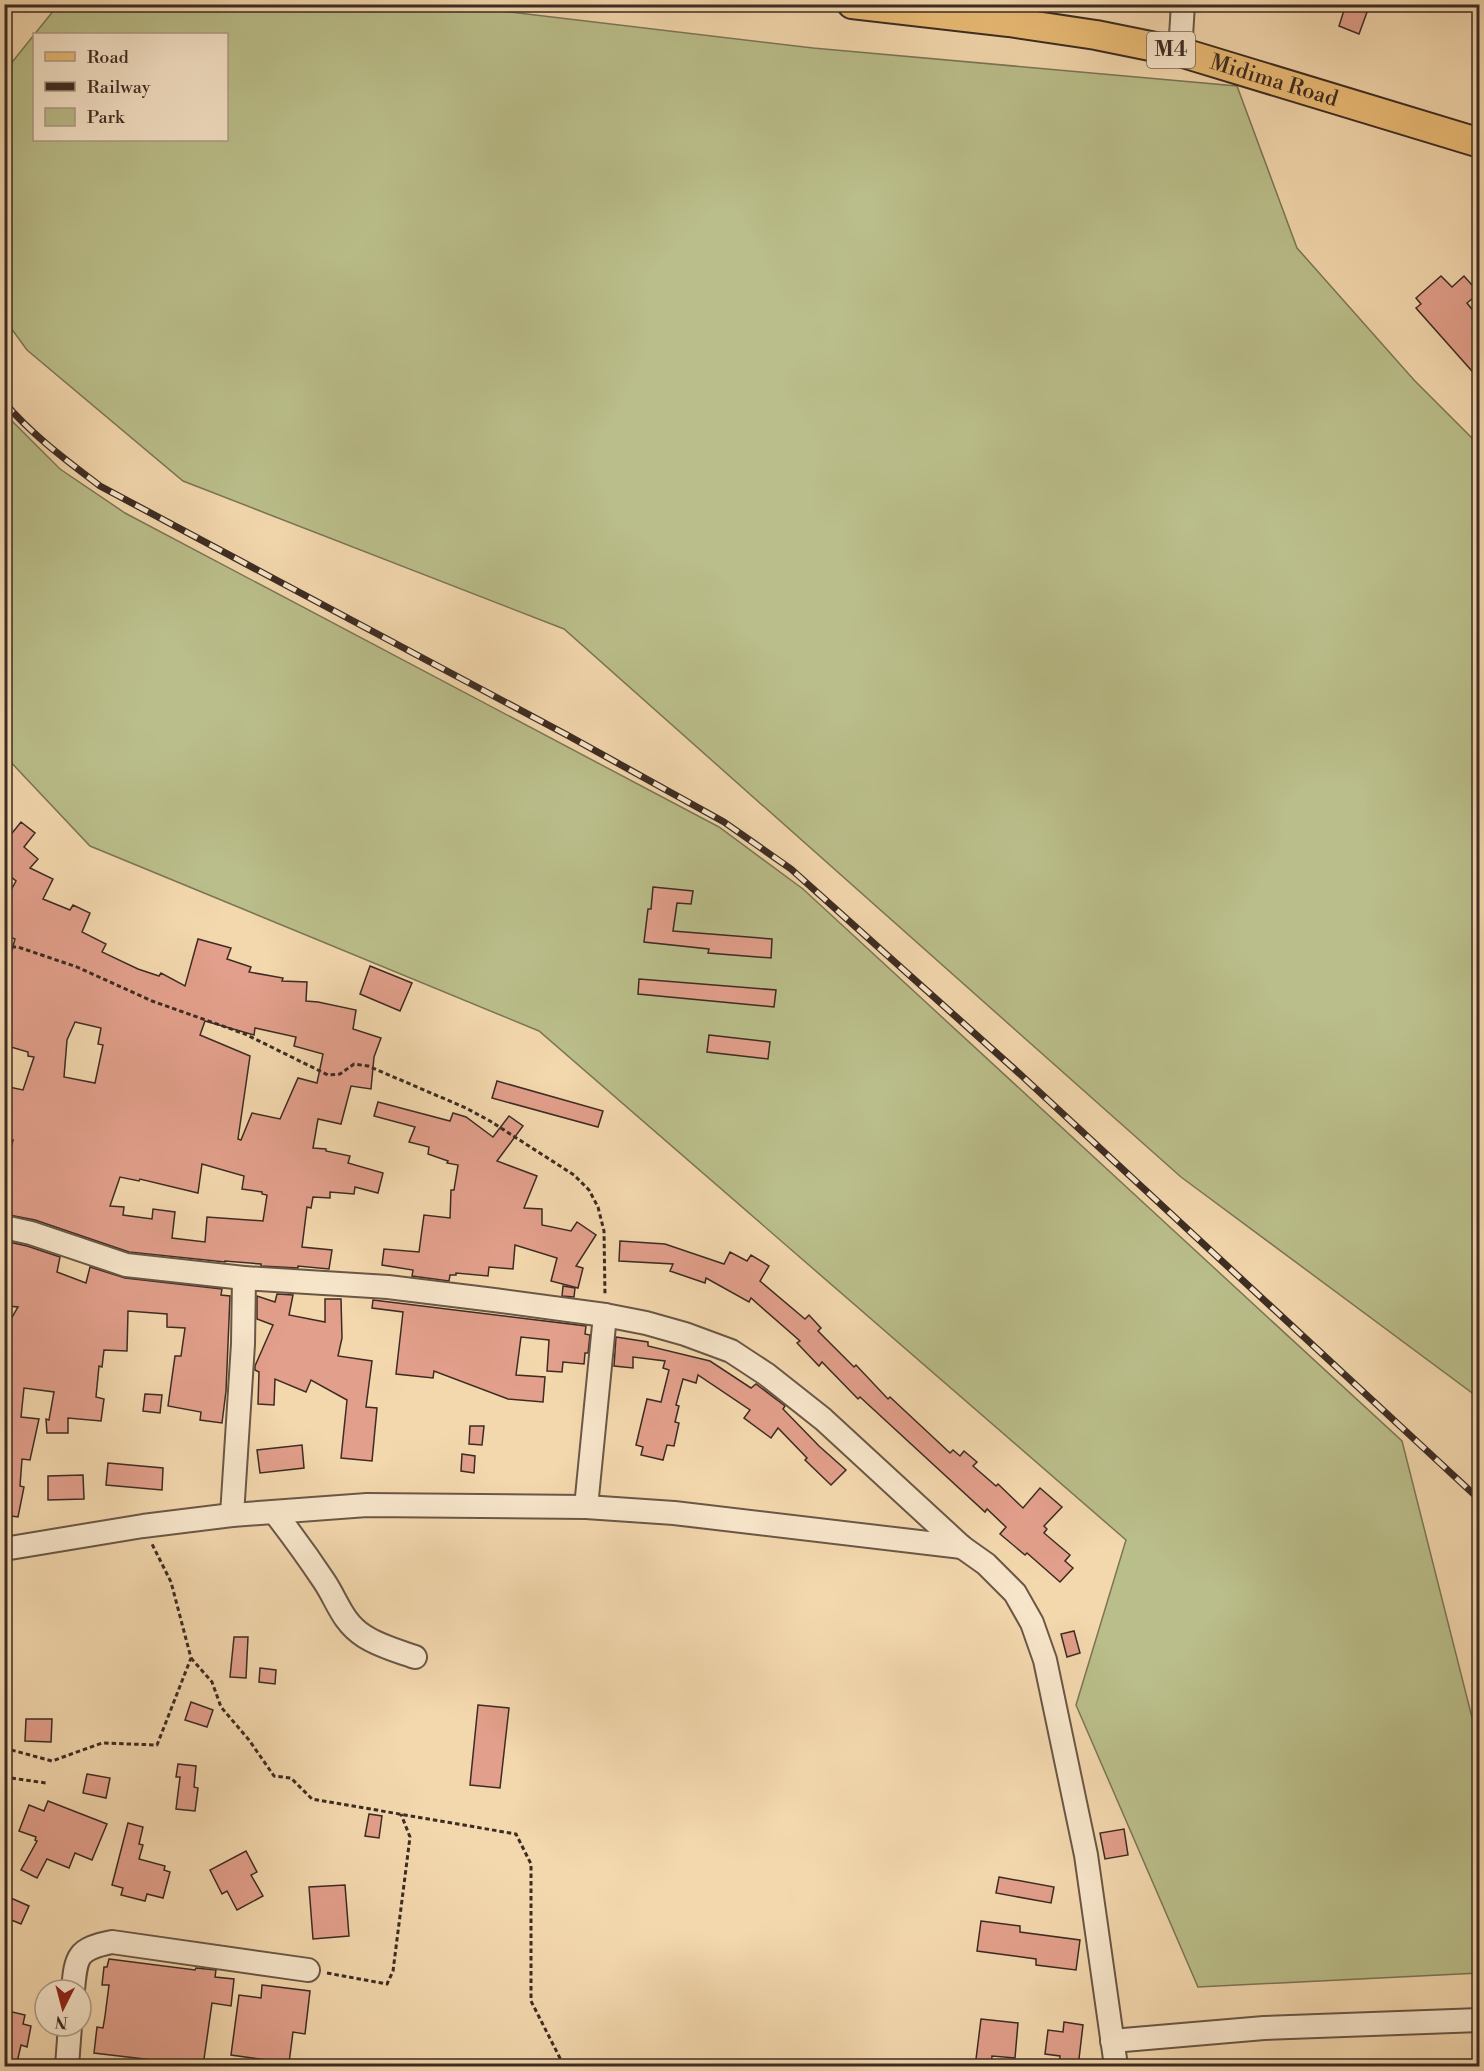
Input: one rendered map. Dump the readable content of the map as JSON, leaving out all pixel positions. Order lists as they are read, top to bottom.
{
  "streets": {
    "main road": ["M4", "Midima Road"]
  },
  "legend": ["Road", "Railway", "Park"],
  "north": "bottom"
}
